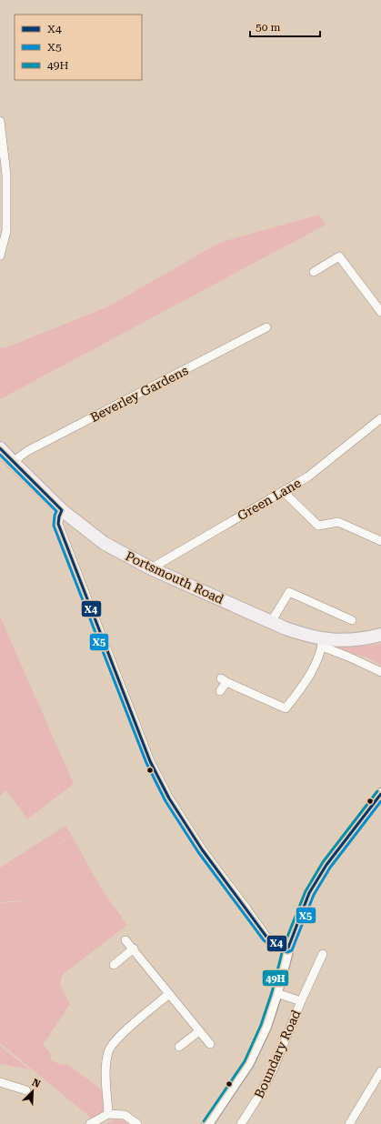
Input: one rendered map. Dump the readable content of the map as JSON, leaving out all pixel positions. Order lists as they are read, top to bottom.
{
  "streets": {
    "main road": ["Portsmouth Road"],
    "street": ["Beverley Gardens", "Green Lane", "Boundary Road"]
  },
  "crossings": [
    ["Beverley Gardens", "Portsmouth Road"],
    ["Green Lane", "Portsmouth Road"]
  ],
  "lines": ["transit line X4", "transit line X5", "transit line 49H"],
  "legend": ["X4", "X5", "49H"],
  "scale_bar": "50 m",
  "north": "top right"
}
